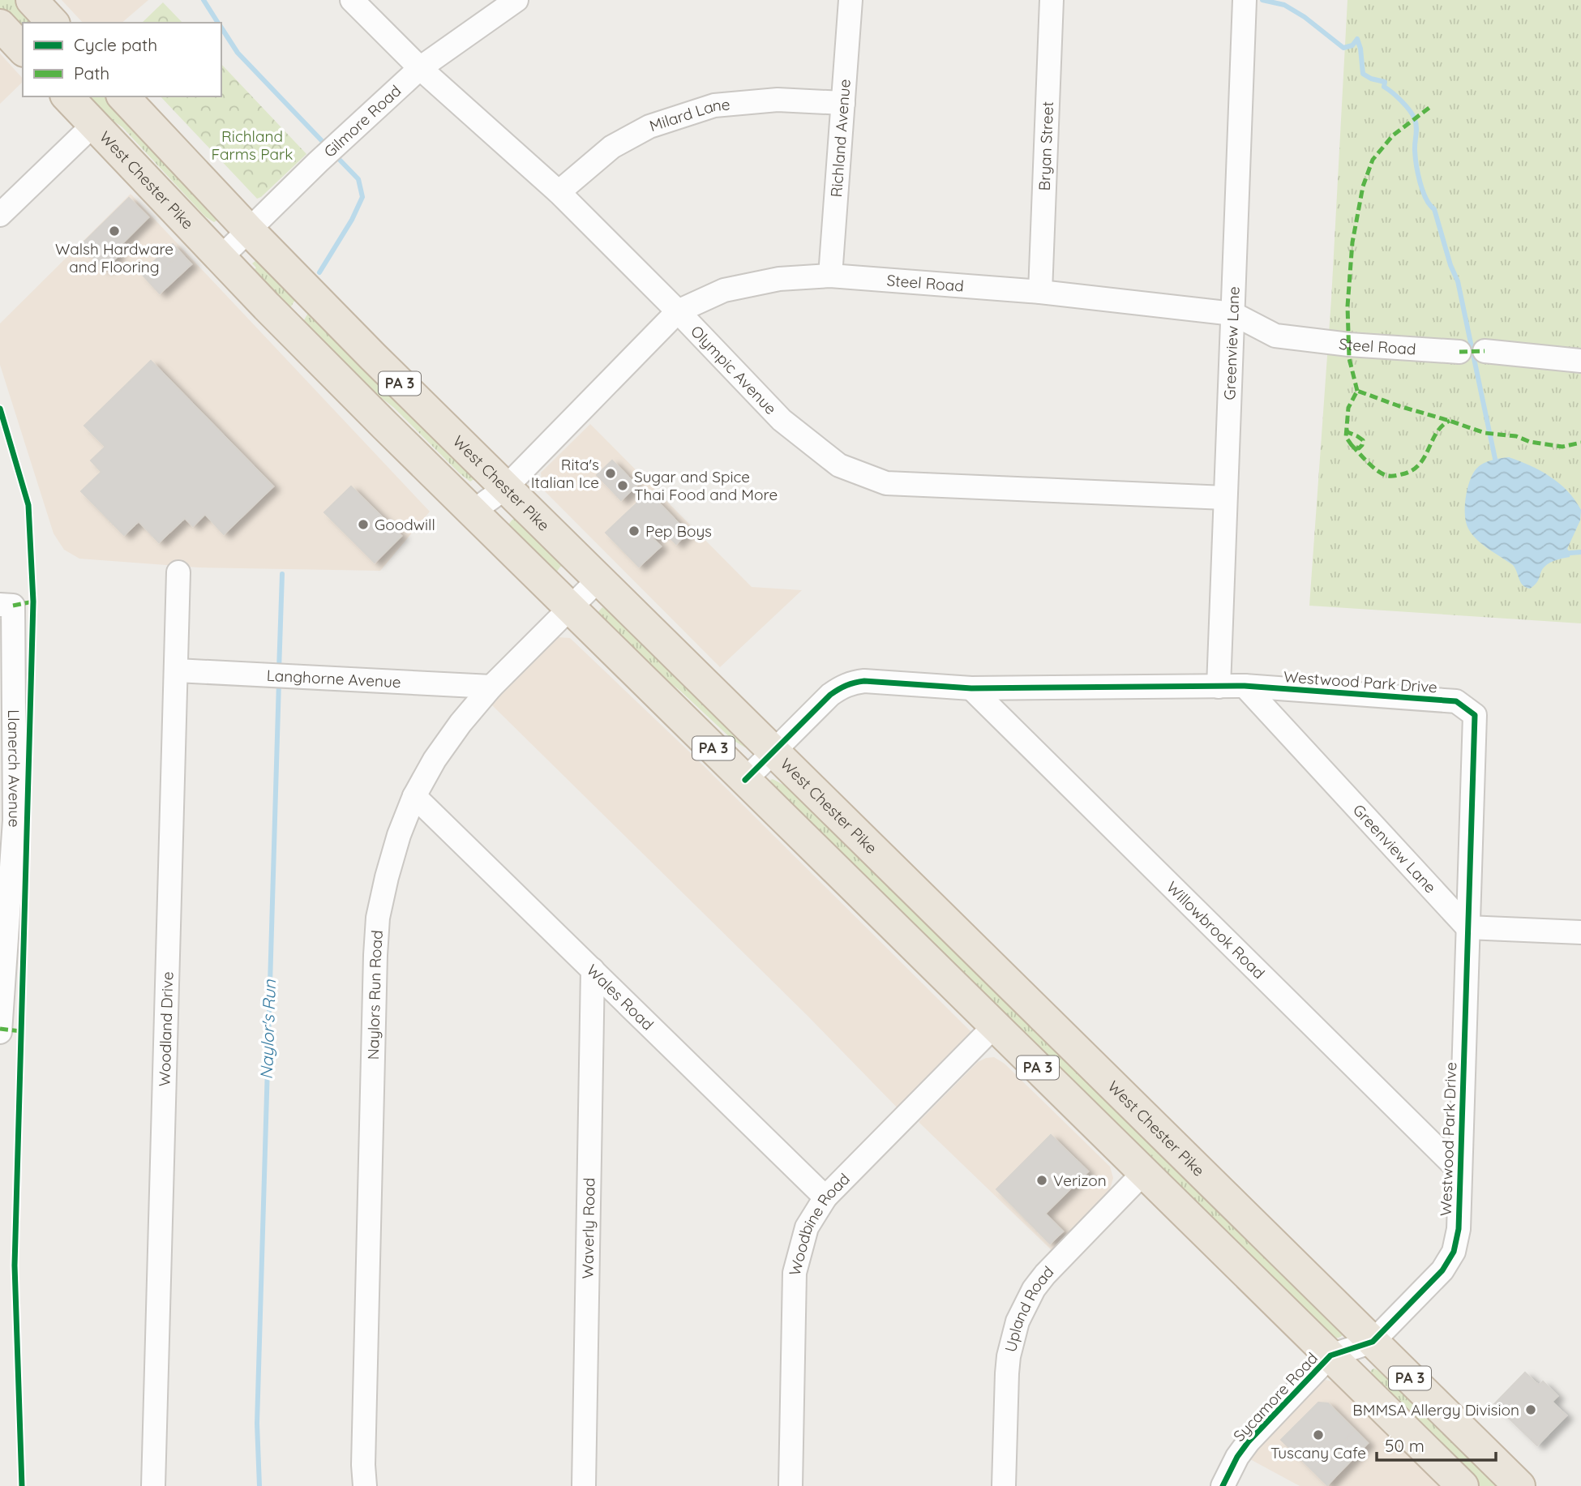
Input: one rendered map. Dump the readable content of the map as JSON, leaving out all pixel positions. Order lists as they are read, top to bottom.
{
  "streets": {
    "highway": ["West Chester Pike", "PA 3"],
    "street": [
      "Milard Lane",
      "Gilmore Road",
      "Richland Avenue",
      "Bryan Street",
      "Steel Road",
      "Greenview Lane",
      "Olympic Avenue",
      "Langhorne Avenue",
      "Westwood Park Drive",
      "Llanerch Avenue",
      "Willowbrook Road",
      "Naylors Run Road",
      "Wales Road",
      "Woodland Drive",
      "Woodbine Road",
      "Waverly Road",
      "Upland Road",
      "Sycamore Road"
    ]
  },
  "crossings": [
    ["Milard Lane", "Richland Avenue"],
    ["Milard Lane", "Olympic Avenue"],
    ["Gilmore Road", "West Chester Pike"],
    ["Gilmore Road", "Olympic Avenue"],
    ["Richland Avenue", "Steel Road"],
    ["Bryan Street", "Steel Road"],
    ["West Chester Pike", "Steel Road"],
    ["West Chester Pike", "Westwood Park Drive"],
    ["West Chester Pike", "Naylors Run Road"],
    ["West Chester Pike", "Woodbine Road"],
    ["West Chester Pike", "Upland Road"],
    ["West Chester Pike", "Sycamore Road"],
    ["Steel Road", "Greenview Lane"],
    ["Steel Road", "Olympic Avenue"],
    ["Greenview Lane", "Olympic Avenue"],
    ["Greenview Lane", "Westwood Park Drive"],
    ["Langhorne Avenue", "Naylors Run Road"],
    ["Langhorne Avenue", "Woodland Drive"],
    ["Westwood Park Drive", "Willowbrook Road"],
    ["Westwood Park Drive", "Sycamore Road"],
    ["Naylors Run Road", "Wales Road"],
    ["Wales Road", "Woodbine Road"],
    ["Wales Road", "Waverly Road"]
  ],
  "water": ["Naylor's Run"],
  "parks": ["Richland Farms Park"],
  "places": [
    "Walsh Hardware and Flooring",
    "Rita's Italian Ice",
    "Sugar and Spice Thai Food and More",
    "Goodwill",
    "Pep Boys",
    "Verizon",
    "BMMSA Allergy Division",
    "Tuscany Cafe"
  ],
  "legend": ["Cycle path", "Path"],
  "scale_bar": "50 m"
}
